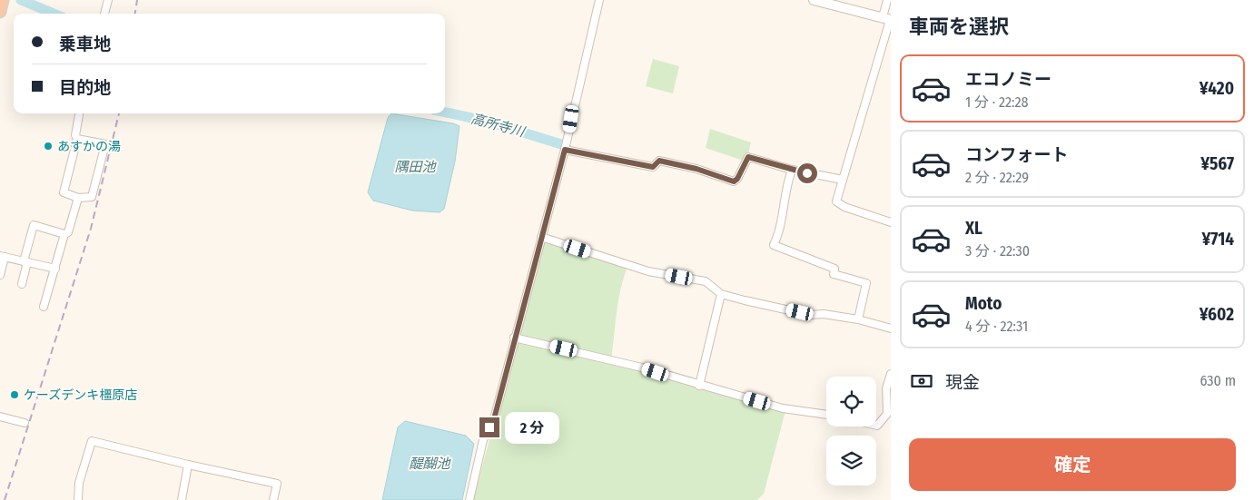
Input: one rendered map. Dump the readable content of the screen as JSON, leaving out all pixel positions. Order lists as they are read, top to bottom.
{
  "water": ["高所寺川", "隅田池", "醍醐池"],
  "places": ["あすかの湯", "ケーズデンキ橿原店"],
  "page": {
    "heading": "車両を選択",
    "banner": ["乗車地", "目的地"],
    "list": [
      {
        "name": "エコノミー",
        "note": "1 分 · 22:28",
        "value": "¥420"
      },
      {
        "name": "コンフォート",
        "note": "2 分 · 22:29",
        "value": "¥567"
      },
      {
        "name": "XL",
        "note": "3 分 · 22:30",
        "value": "¥714"
      },
      {
        "name": "Moto",
        "note": "4 分 · 22:31",
        "value": "¥602"
      }
    ],
    "pay": ["現金", "630 m"],
    "bubble": "2 分",
    "buttons": "確定"
  }
}
